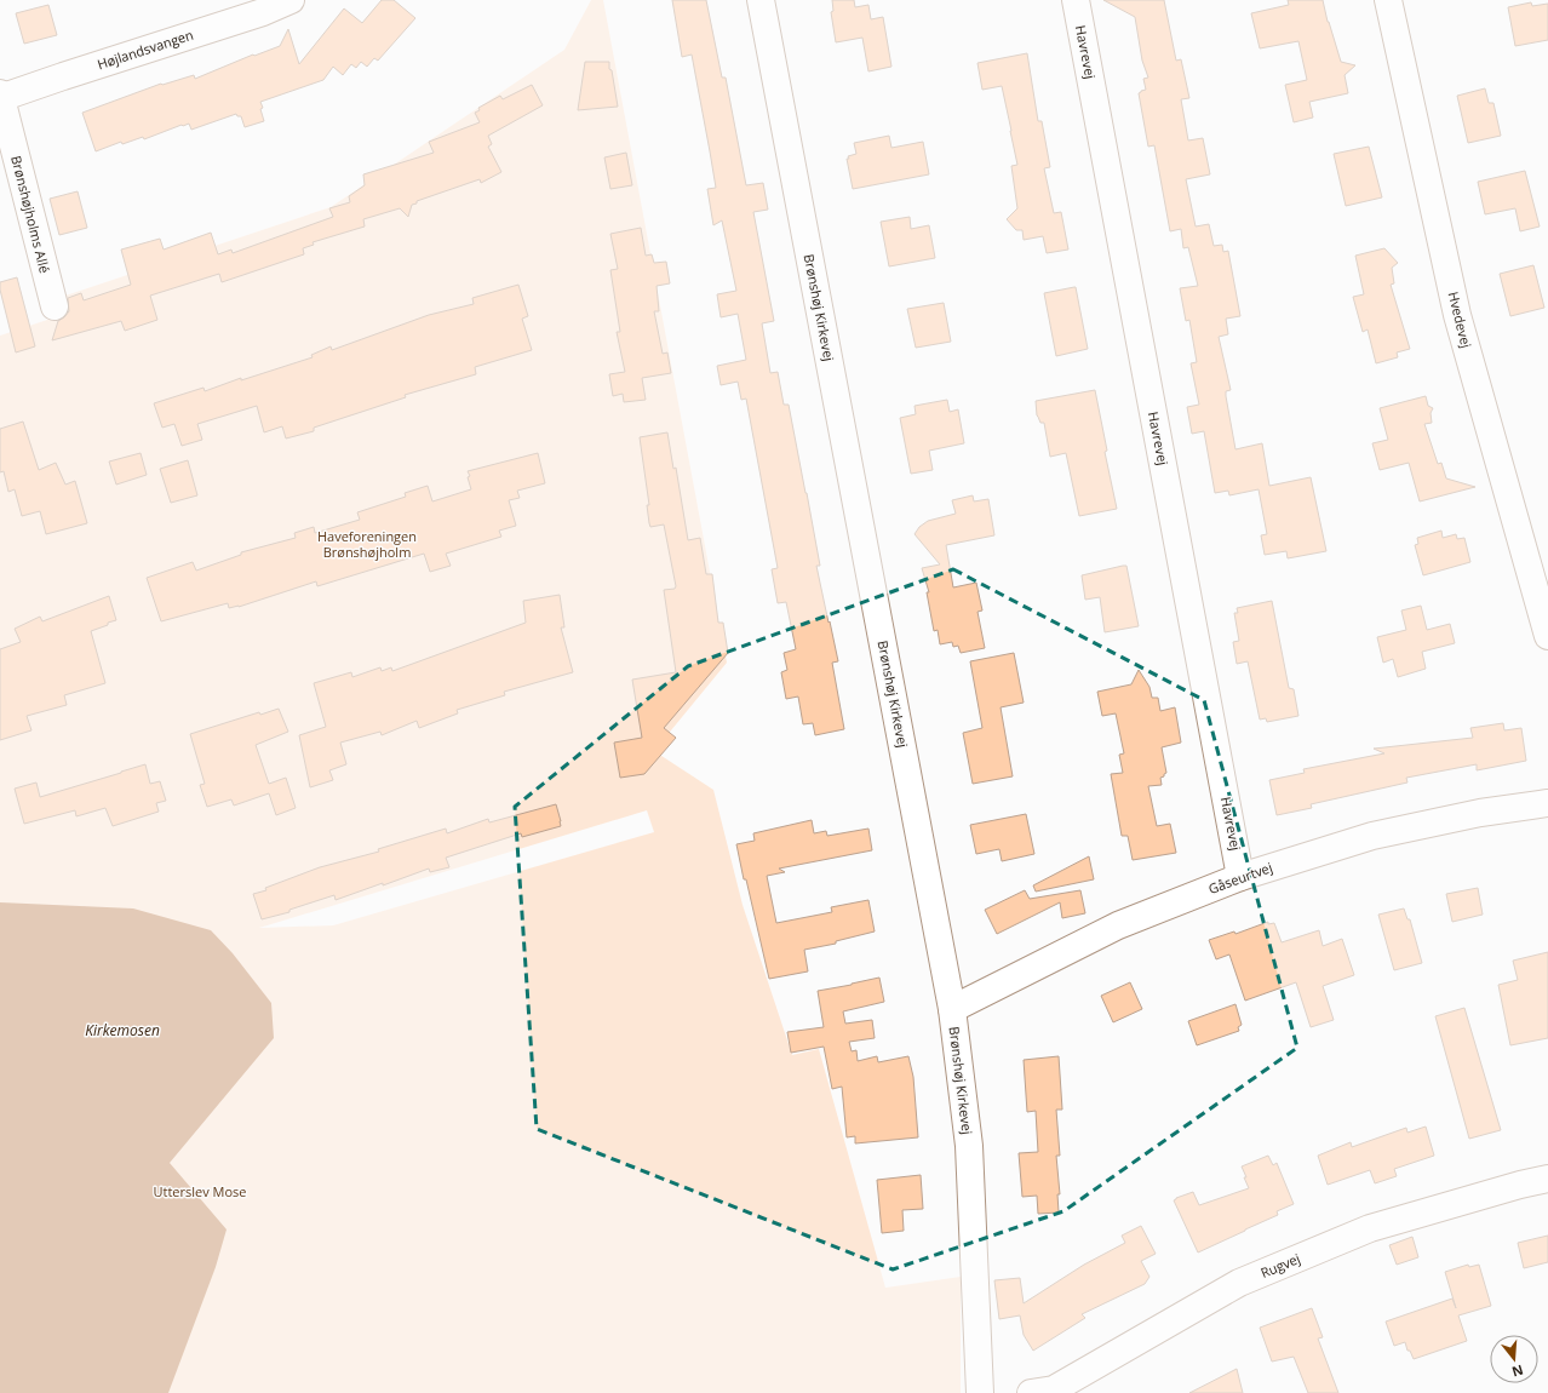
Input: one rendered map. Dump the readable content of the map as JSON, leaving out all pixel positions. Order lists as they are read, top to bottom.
{
  "streets": {
    "street": [
      "Højlandsvangen",
      "Havrevej",
      "Brønshøjholms Allé",
      "Brønshøj Kirkevej",
      "Hvedevej",
      "Gåseurtvej",
      "Rugvej"
    ]
  },
  "crossings": [
    ["Højlandsvangen", "Brønshøjholms Allé"],
    ["Havrevej", "Gåseurtvej"],
    ["Brønshøj Kirkevej", "Gåseurtvej"]
  ],
  "water": ["Kirkemosen"],
  "parks": ["Haveforeningen Brønshøjholm", "Utterslev Mose"],
  "north": "bottom"
}
